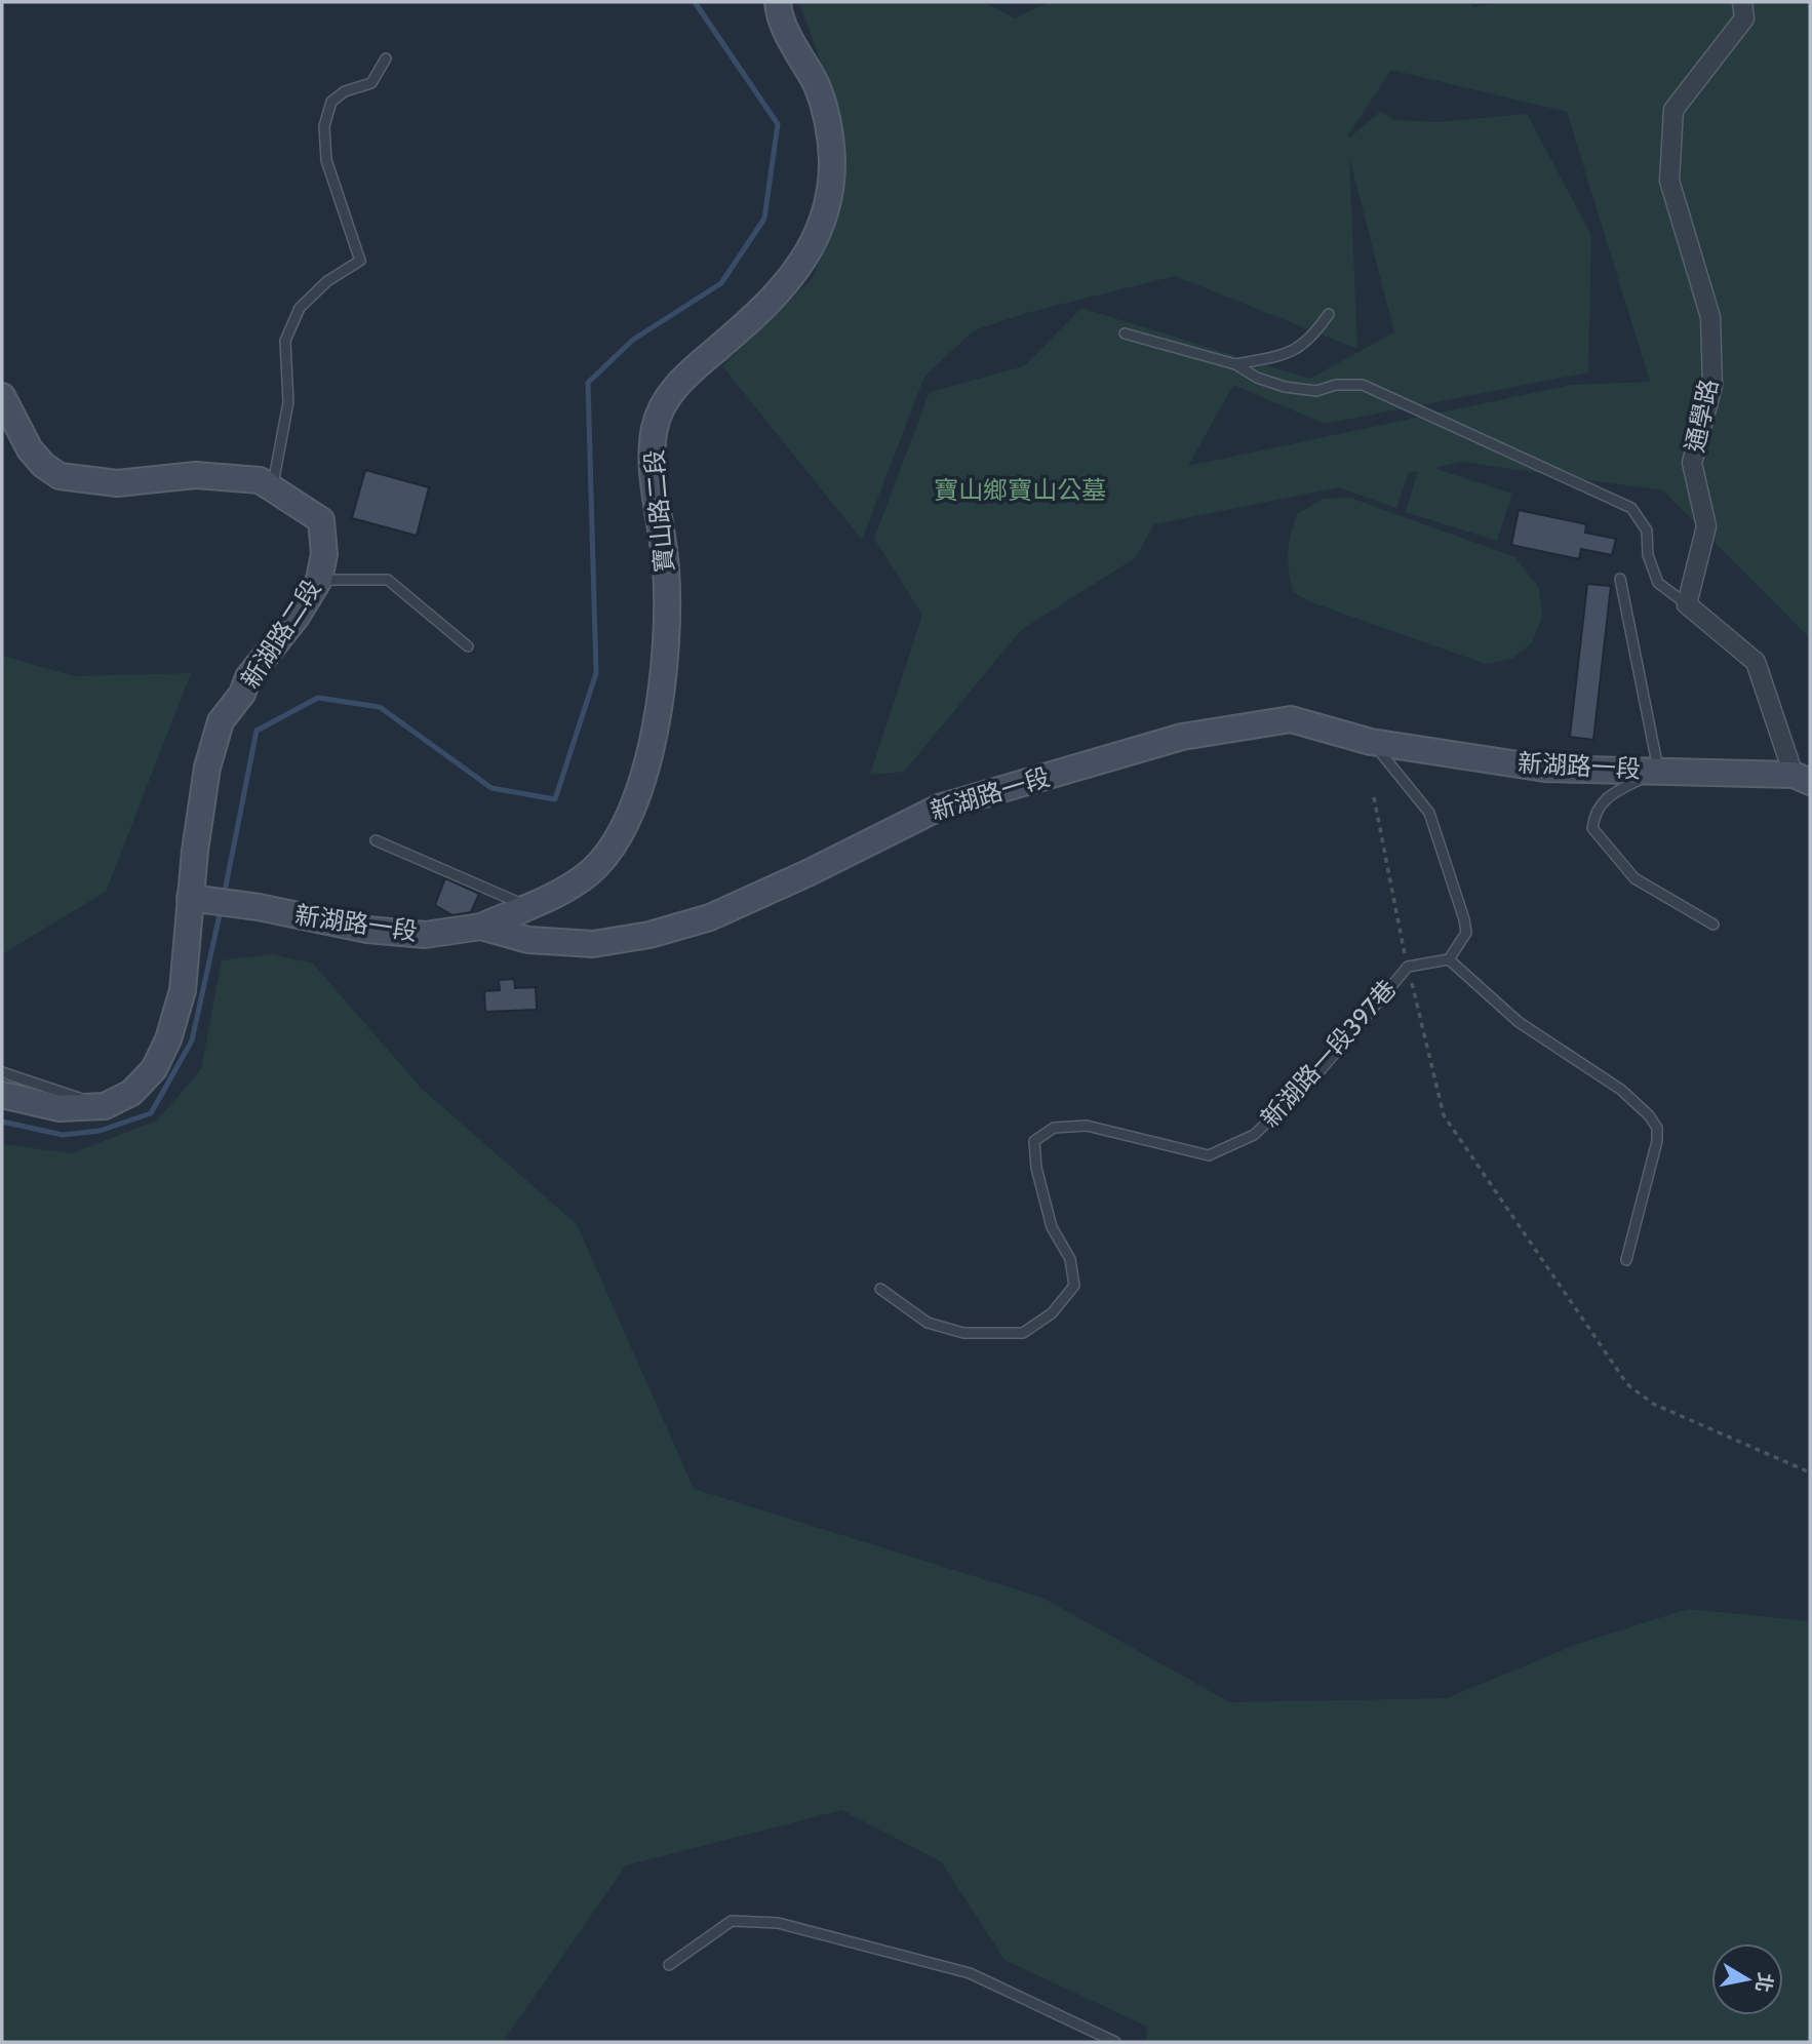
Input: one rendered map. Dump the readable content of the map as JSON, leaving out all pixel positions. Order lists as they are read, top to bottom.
{
  "streets": {
    "street": [
      "通學路",
      "寶山路二段",
      "新湖路二段",
      "新湖路一段"
    ],
    "lane": ["新湖路一段397巷"]
  },
  "crossings": [
    ["寶山路二段", "新湖路一段"],
    ["新湖路二段", "新湖路一段"]
  ],
  "parks": ["寶山鄉寶山公墓"],
  "north": "right"
}
